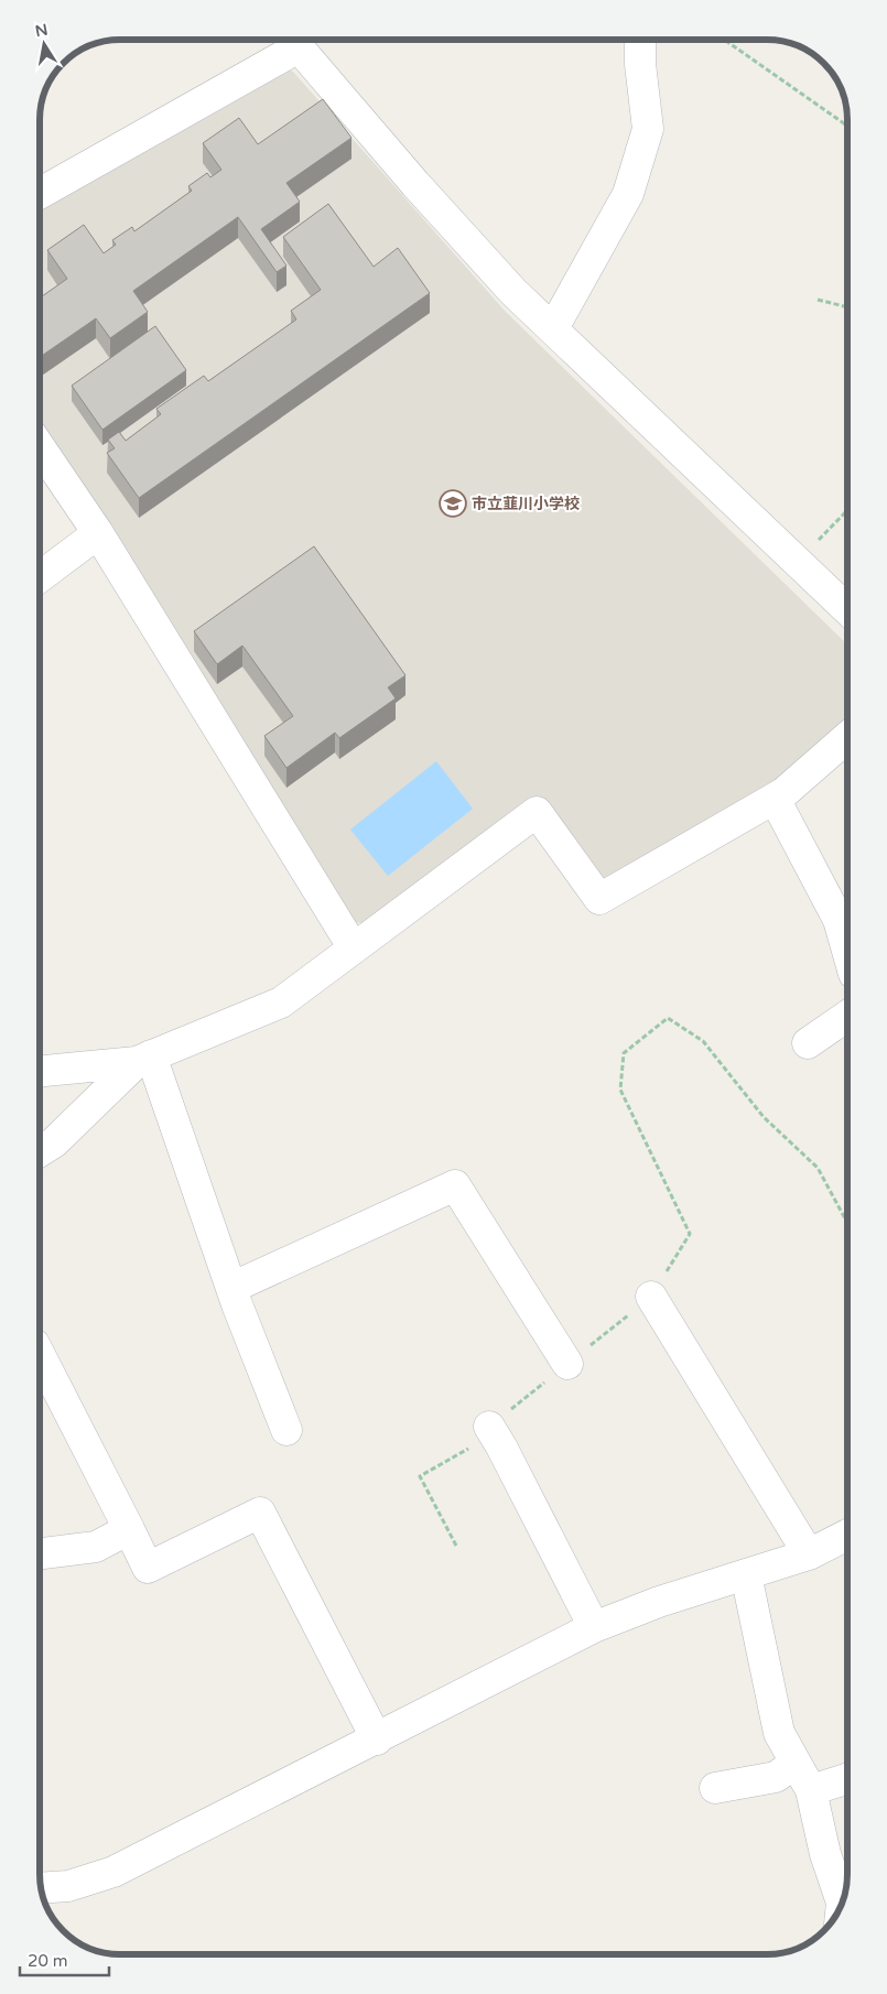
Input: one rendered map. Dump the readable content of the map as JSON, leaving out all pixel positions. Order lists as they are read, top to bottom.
{
  "places": {
    "school or university": ["市立韮川小学校"]
  },
  "scale_bar": "20 m",
  "north": "top"
}
